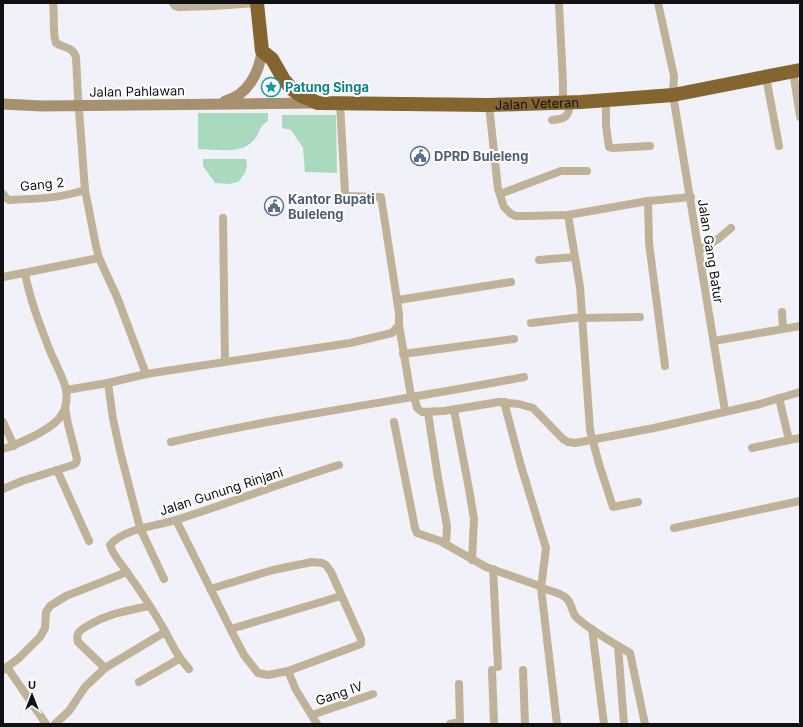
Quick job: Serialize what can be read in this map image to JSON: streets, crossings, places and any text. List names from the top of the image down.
{
  "streets": {
    "highway": ["Jalan Veteran"],
    "main road": ["Jalan Pahlawan"],
    "street": [
      "Gang 2",
      "Jalan Gang Batur",
      "Jalan Gunung Rinjani",
      "Gang IV"
    ]
  },
  "crossings": [
    ["Jalan Pahlawan", "Jalan Veteran"],
    ["Jalan Veteran", "Jalan Gang Batur"]
  ],
  "places": {
    "place": ["Patung Singa"],
    "public building": ["DPRD Buleleng", "Kantor Bupati Buleleng"]
  },
  "north": "top"
}
